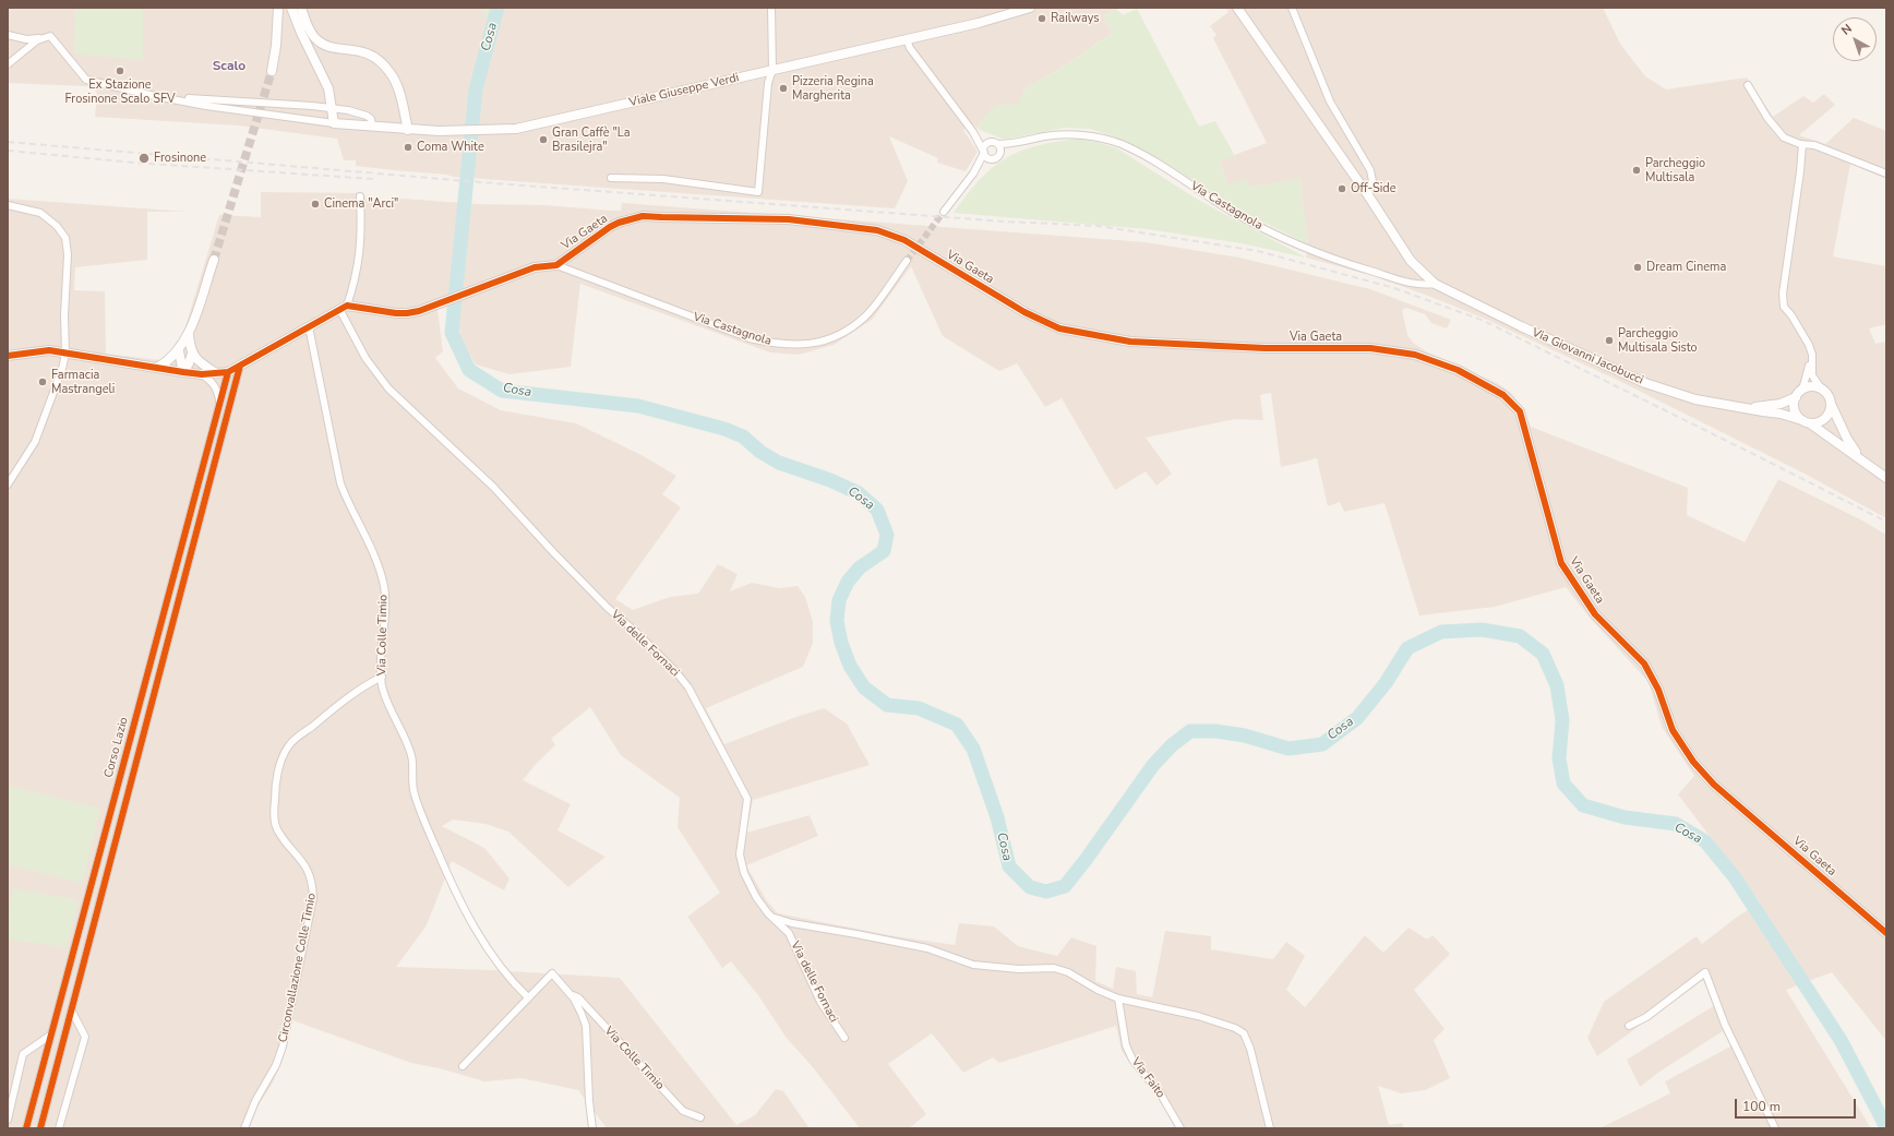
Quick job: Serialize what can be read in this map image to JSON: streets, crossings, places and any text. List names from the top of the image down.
{
  "streets": {
    "street": [
      "Viale Giuseppe Verdi",
      "Via Castagnola",
      "Via Gaeta",
      "Via Giovanni Jacobucci",
      "Via Colle Timio",
      "Via delle Fornaci",
      "Corso Lazio",
      "Circonvallazione Colle Timio",
      "Via Faito"
    ]
  },
  "crossings": [
    ["Via Castagnola", "Via Gaeta"],
    ["Via Castagnola", "Via Giovanni Jacobucci"],
    ["Via Gaeta", "Via delle Fornaci"],
    ["Via Colle Timio", "Circonvallazione Colle Timio"]
  ],
  "districts": ["Scalo"],
  "water": ["Cosa"],
  "places": [
    "Railways",
    "Ex Stazione Frosinone Scalo SFV",
    "Pizzeria Regina Margherita",
    "Gran Caffè \"La Brasilejra\"",
    "Coma White",
    "Frosinone",
    "Parcheggio Multisala",
    "Off-Side",
    "Cinema \"Arci\"",
    "Dream Cinema",
    "Parcheggio Multisala Sisto",
    "Farmacia Mastrangeli"
  ],
  "scale_bar": "100 m",
  "north": "top left"
}
